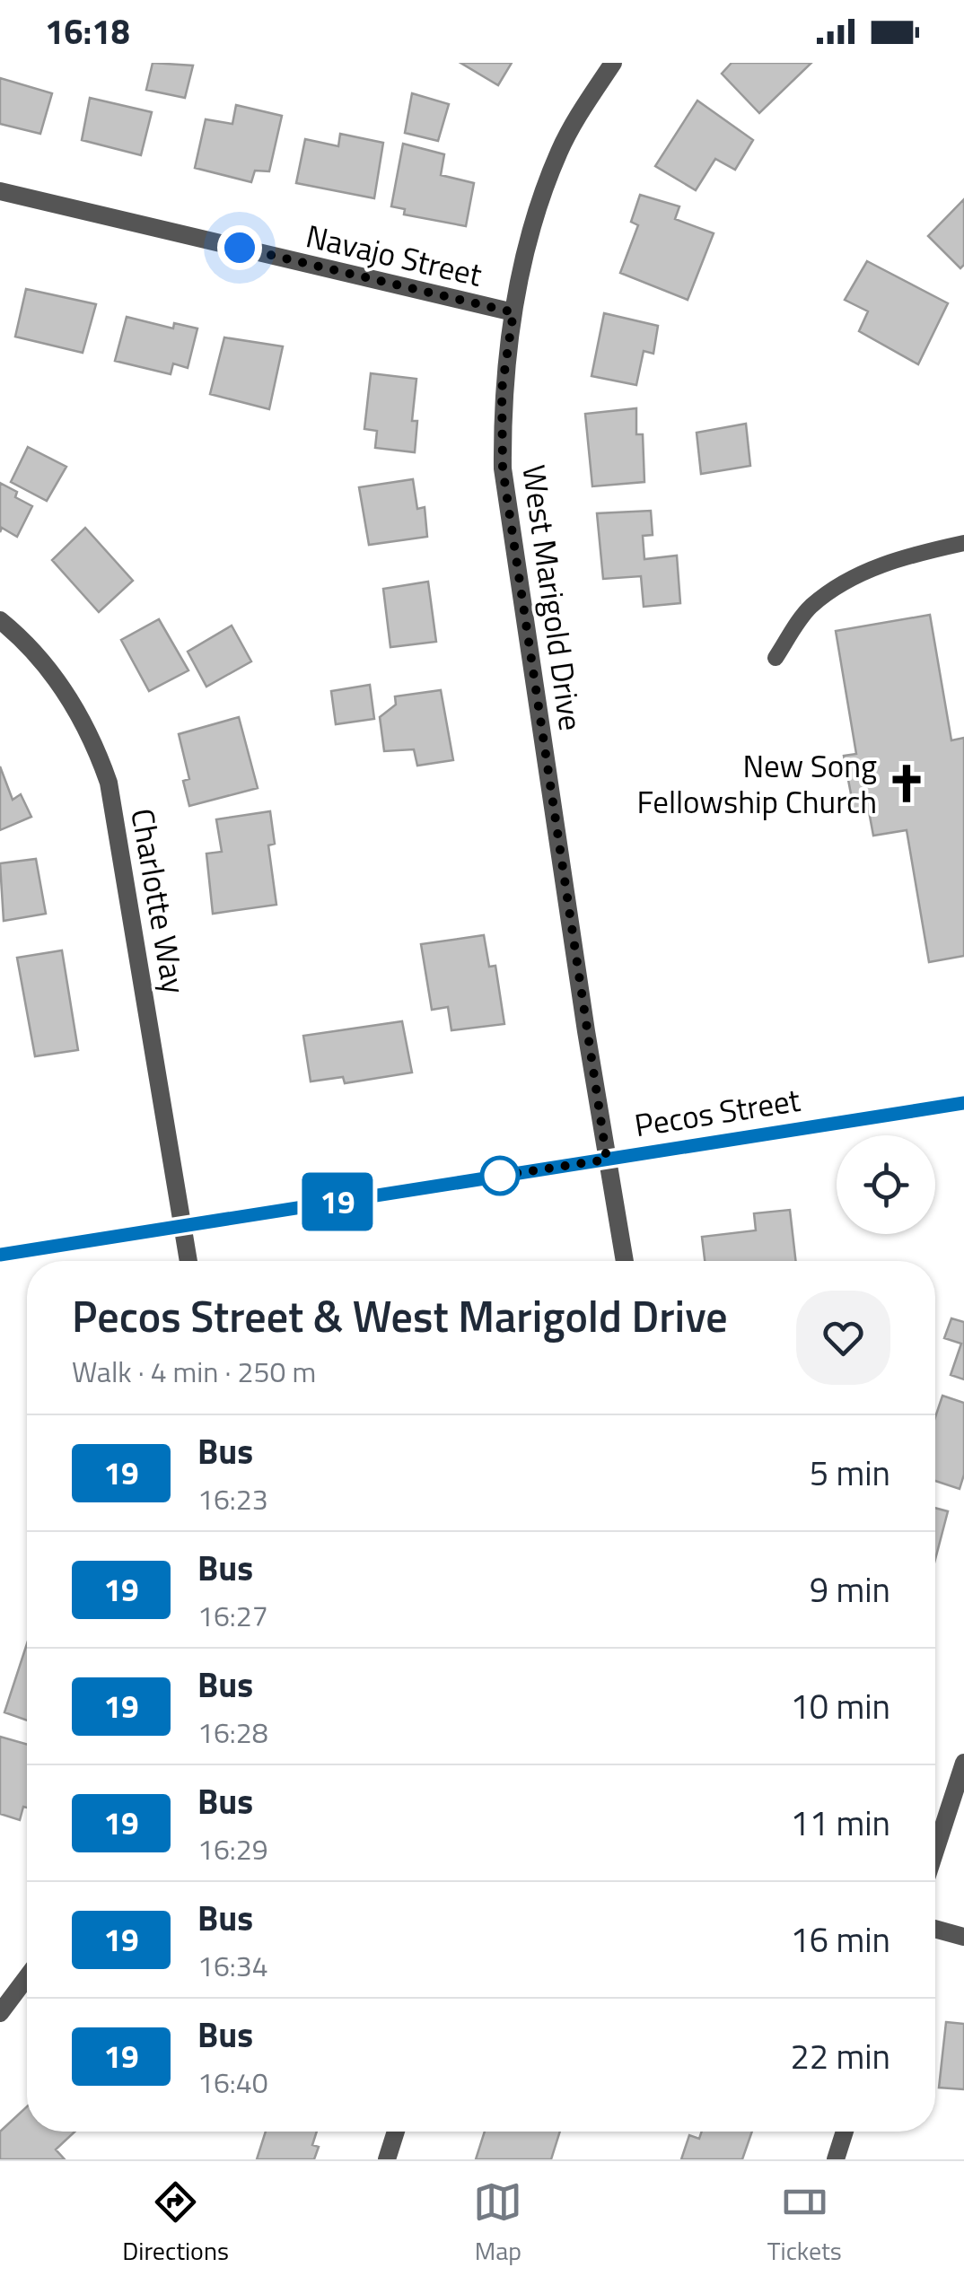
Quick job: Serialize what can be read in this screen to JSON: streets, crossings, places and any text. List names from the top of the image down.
{
  "streets": {
    "main road": ["Pecos Street"],
    "street": ["Navajo Street", "West Marigold Drive", "Charlotte Way"]
  },
  "crossings": [
    ["Navajo Street", "West Marigold Drive"],
    ["West Marigold Drive", "Pecos Street"],
    ["Charlotte Way", "Pecos Street"]
  ],
  "places": {
    "church": ["New Song Fellowship Church"]
  },
  "lines": ["bus line 19"],
  "page": {
    "status": "16:18",
    "on_map": "19",
    "heading": ["Pecos Street & West Marigold Drive", "Walk · 4 min · 250 m"],
    "list": [
      {
        "mark": "19",
        "name": "Bus",
        "note": "16:23",
        "value": "5 min"
      },
      {
        "mark": "19",
        "name": "Bus",
        "note": "16:27",
        "value": "9 min"
      },
      {
        "mark": "19",
        "name": "Bus",
        "note": "16:28",
        "value": "10 min"
      },
      {
        "mark": "19",
        "name": "Bus",
        "note": "16:29",
        "value": "11 min"
      },
      {
        "mark": "19",
        "name": "Bus",
        "note": "16:34",
        "value": "16 min"
      },
      {
        "mark": "19",
        "name": "Bus",
        "note": "16:40",
        "value": "22 min"
      }
    ],
    "tabs": ["Directions", "Map", "Tickets"]
  }
}
